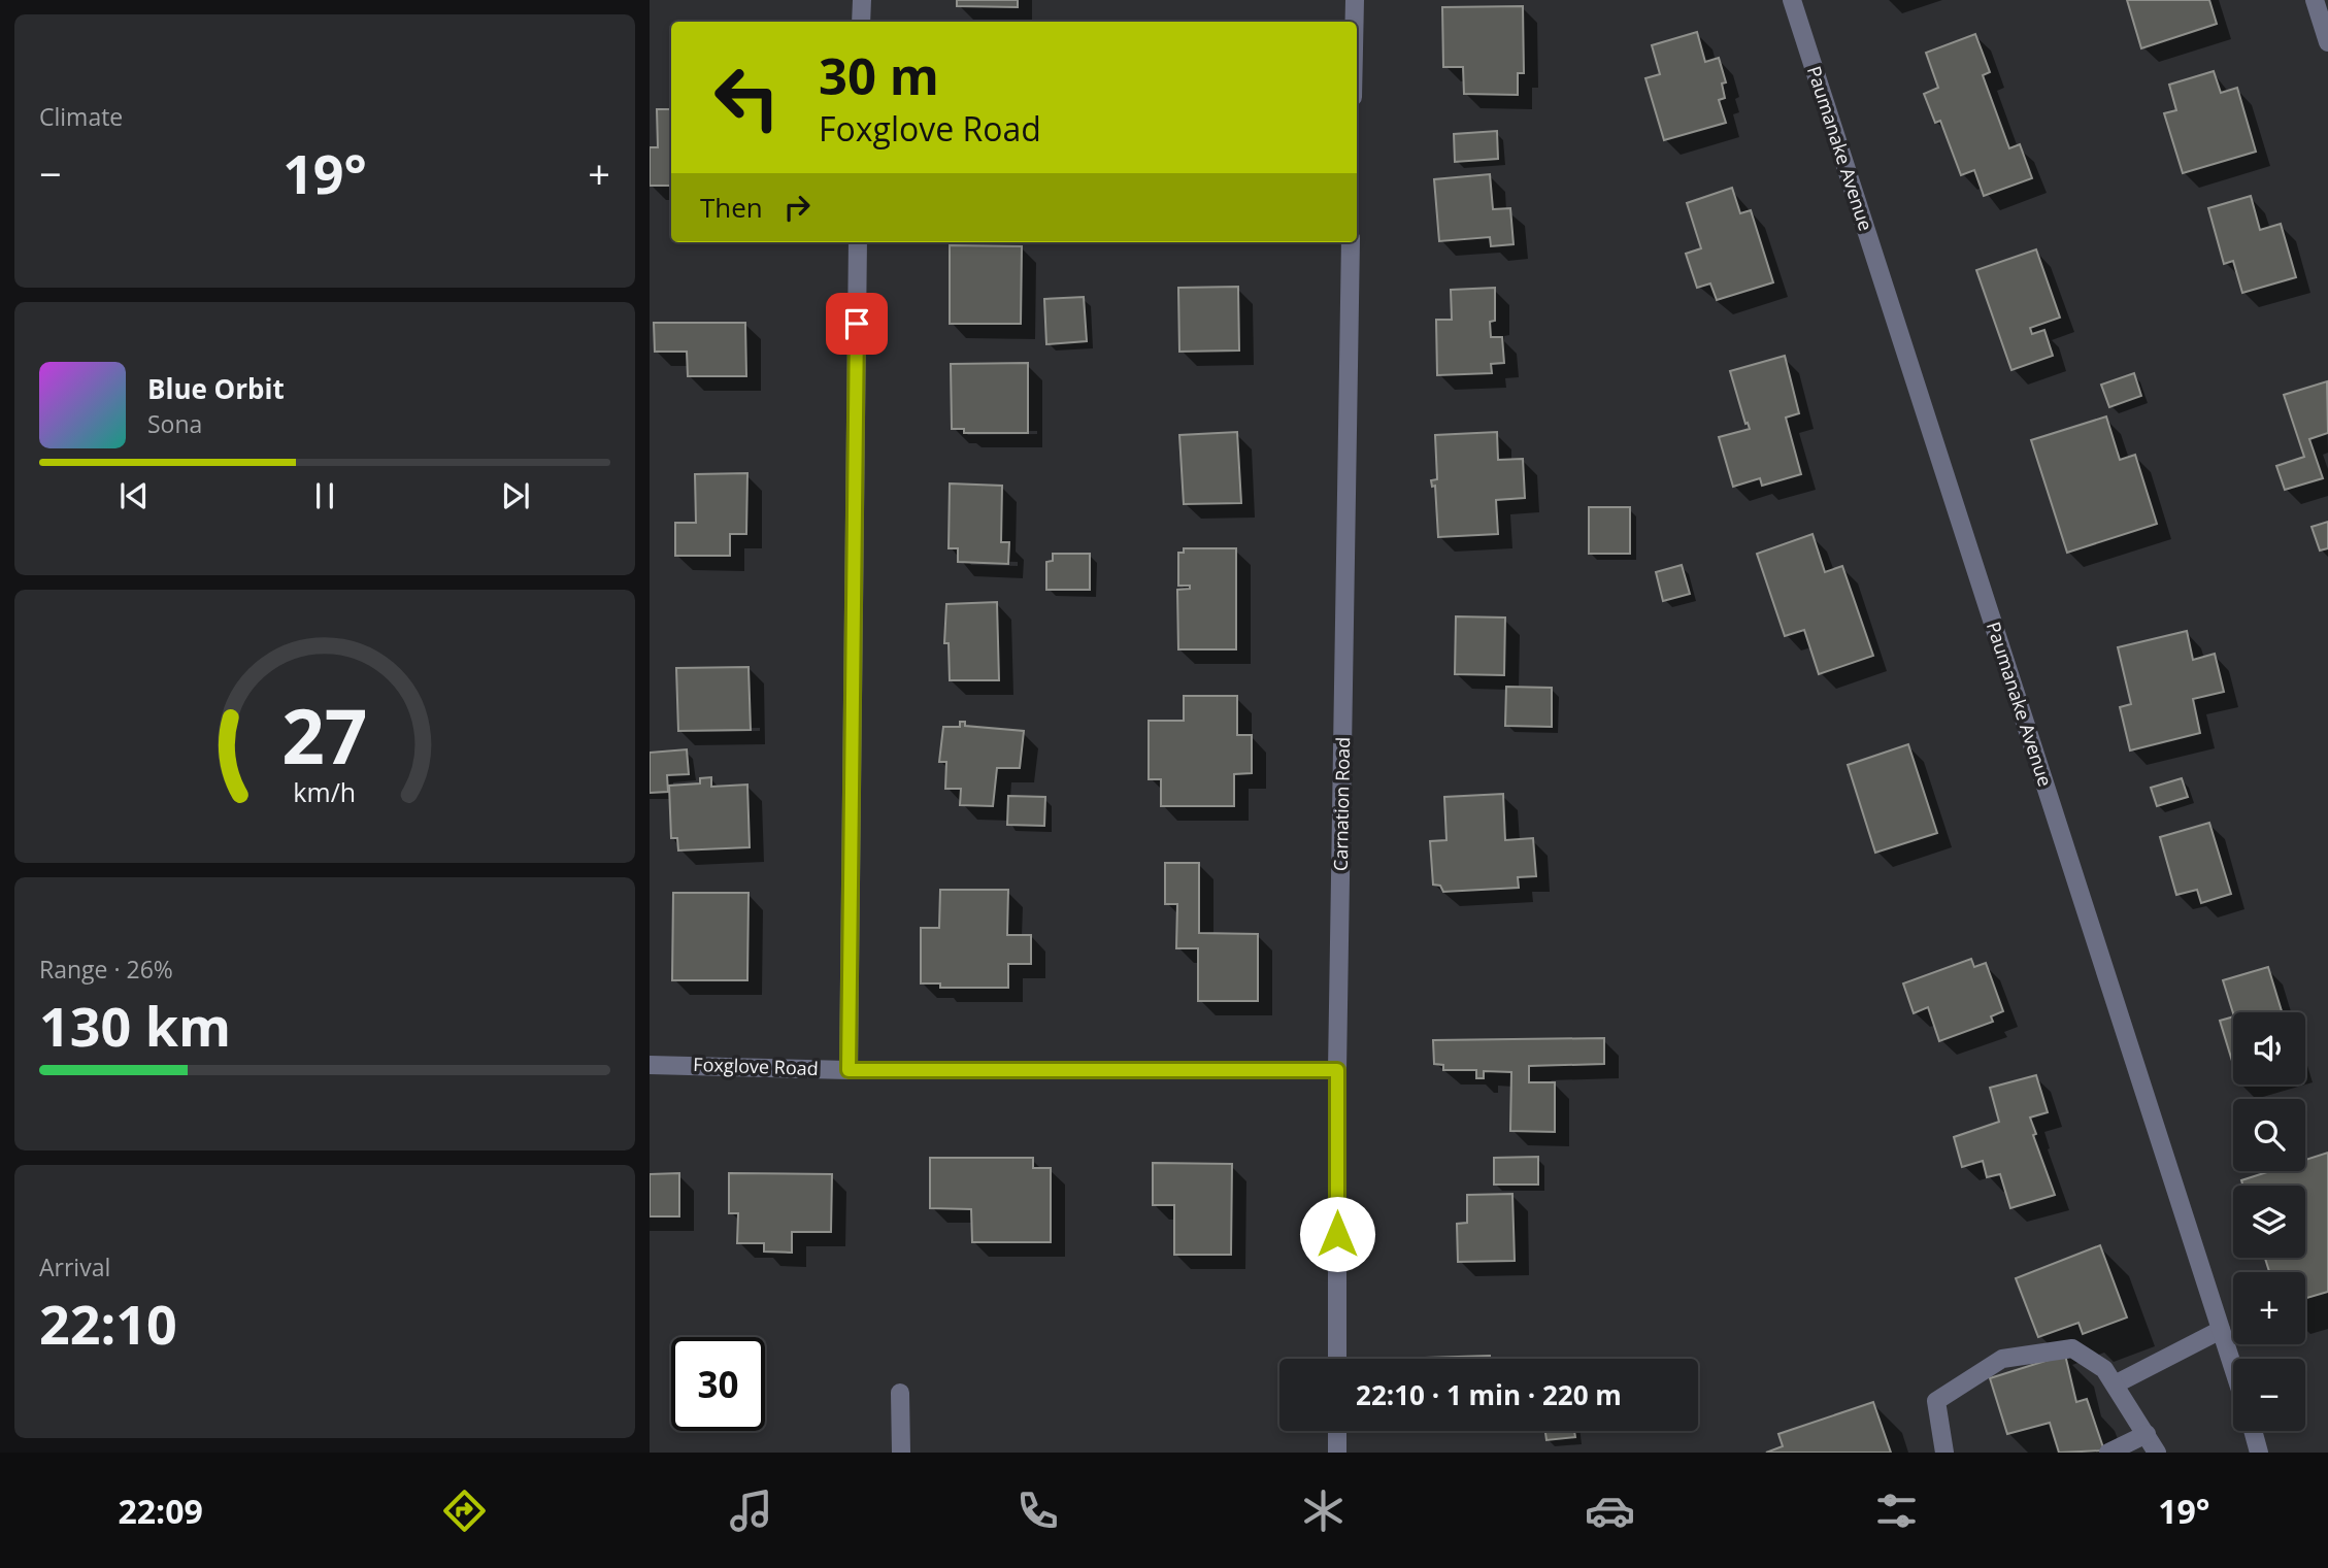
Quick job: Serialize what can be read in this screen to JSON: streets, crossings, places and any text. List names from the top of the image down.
{
  "streets": {
    "street": ["Paumanake Avenue", "Carnation Road", "Foxglove Road"]
  },
  "crossings": [
    ["Carnation Road", "Foxglove Road"]
  ],
  "page": {
    "tile": [
      "Climate",
      ["Range · 26%", "130 km"],
      ["Arrival", "22:10"]
    ],
    "turn": ["30 m", "Foxglove Road"],
    "heat": ["−", "19°", "+"],
    "then": "Then",
    "song": ["Blue Orbit", "Sona"],
    "map_buttons": ["+", "−"],
    "limit": "30",
    "trip": "22:10 · 1 min · 220 m",
    "tabs": ["22:09", "19°"],
    "gauge": ["27", "km/h"]
  }
}
